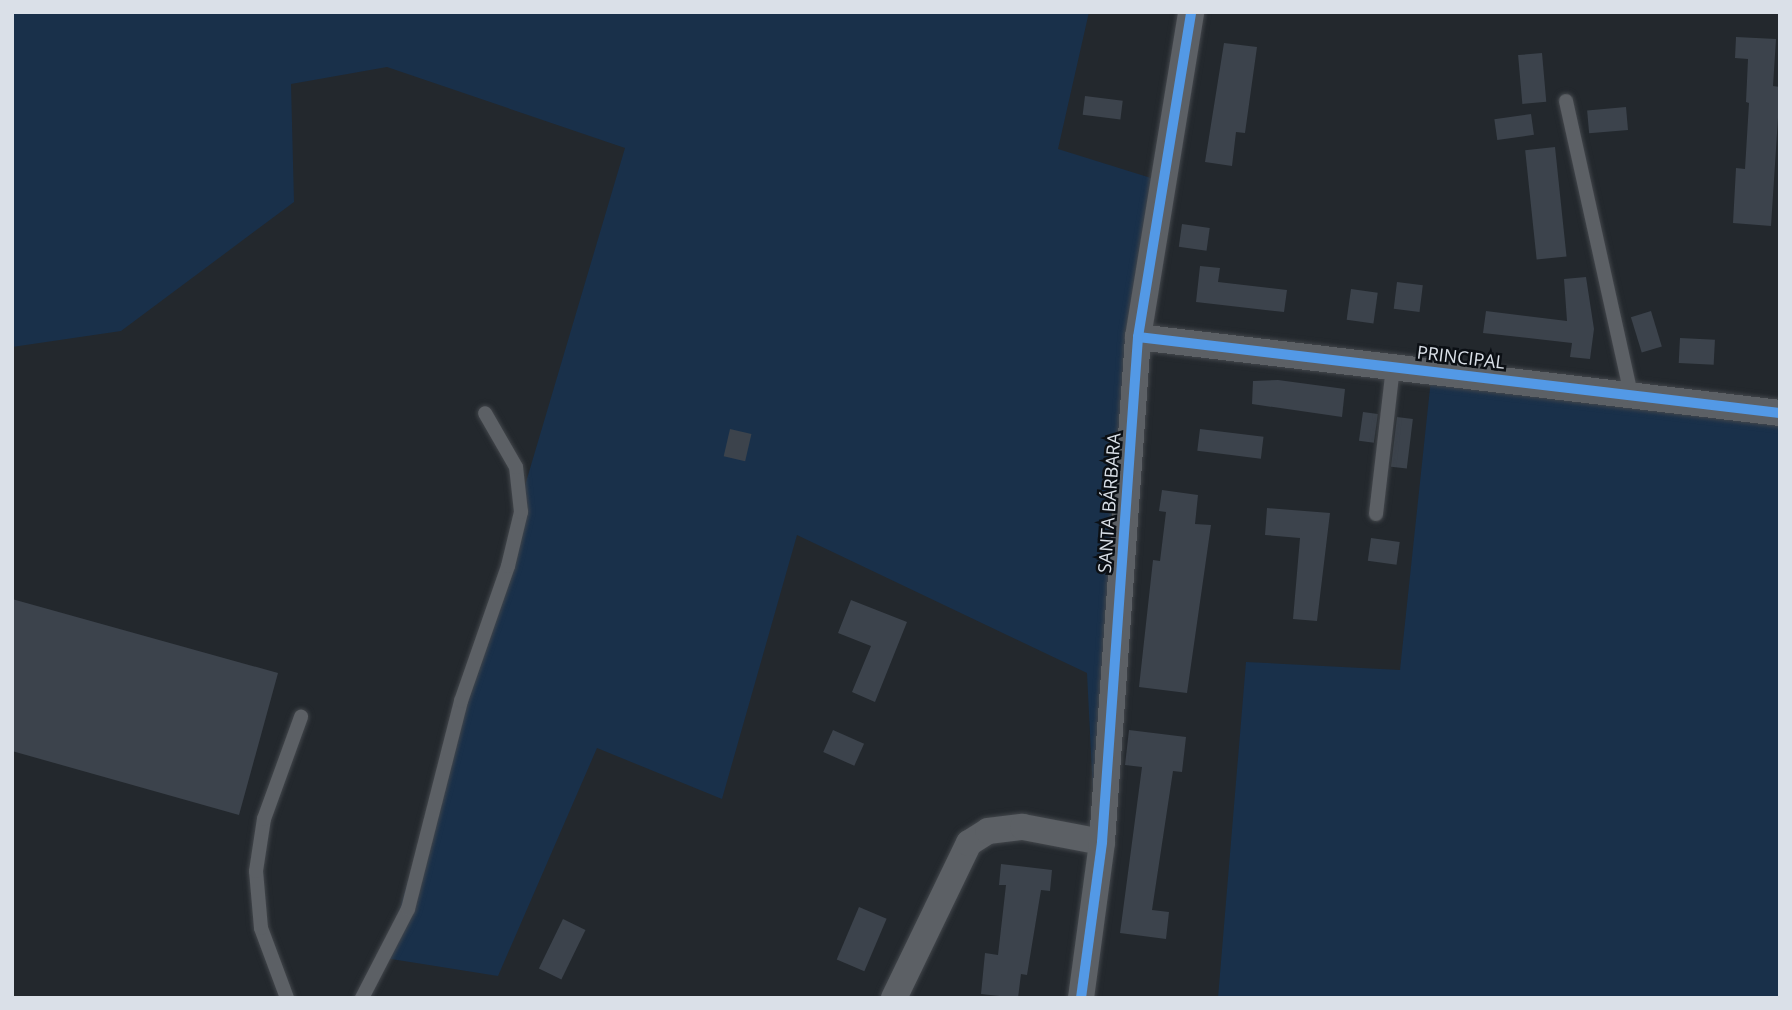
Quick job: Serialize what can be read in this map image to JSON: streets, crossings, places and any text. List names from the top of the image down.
{
  "streets": {
    "street": ["PRINCIPAL", "SANTA BÁRBARA"]
  },
  "crossings": [
    ["PRINCIPAL", "SANTA BÁRBARA"]
  ]
}
